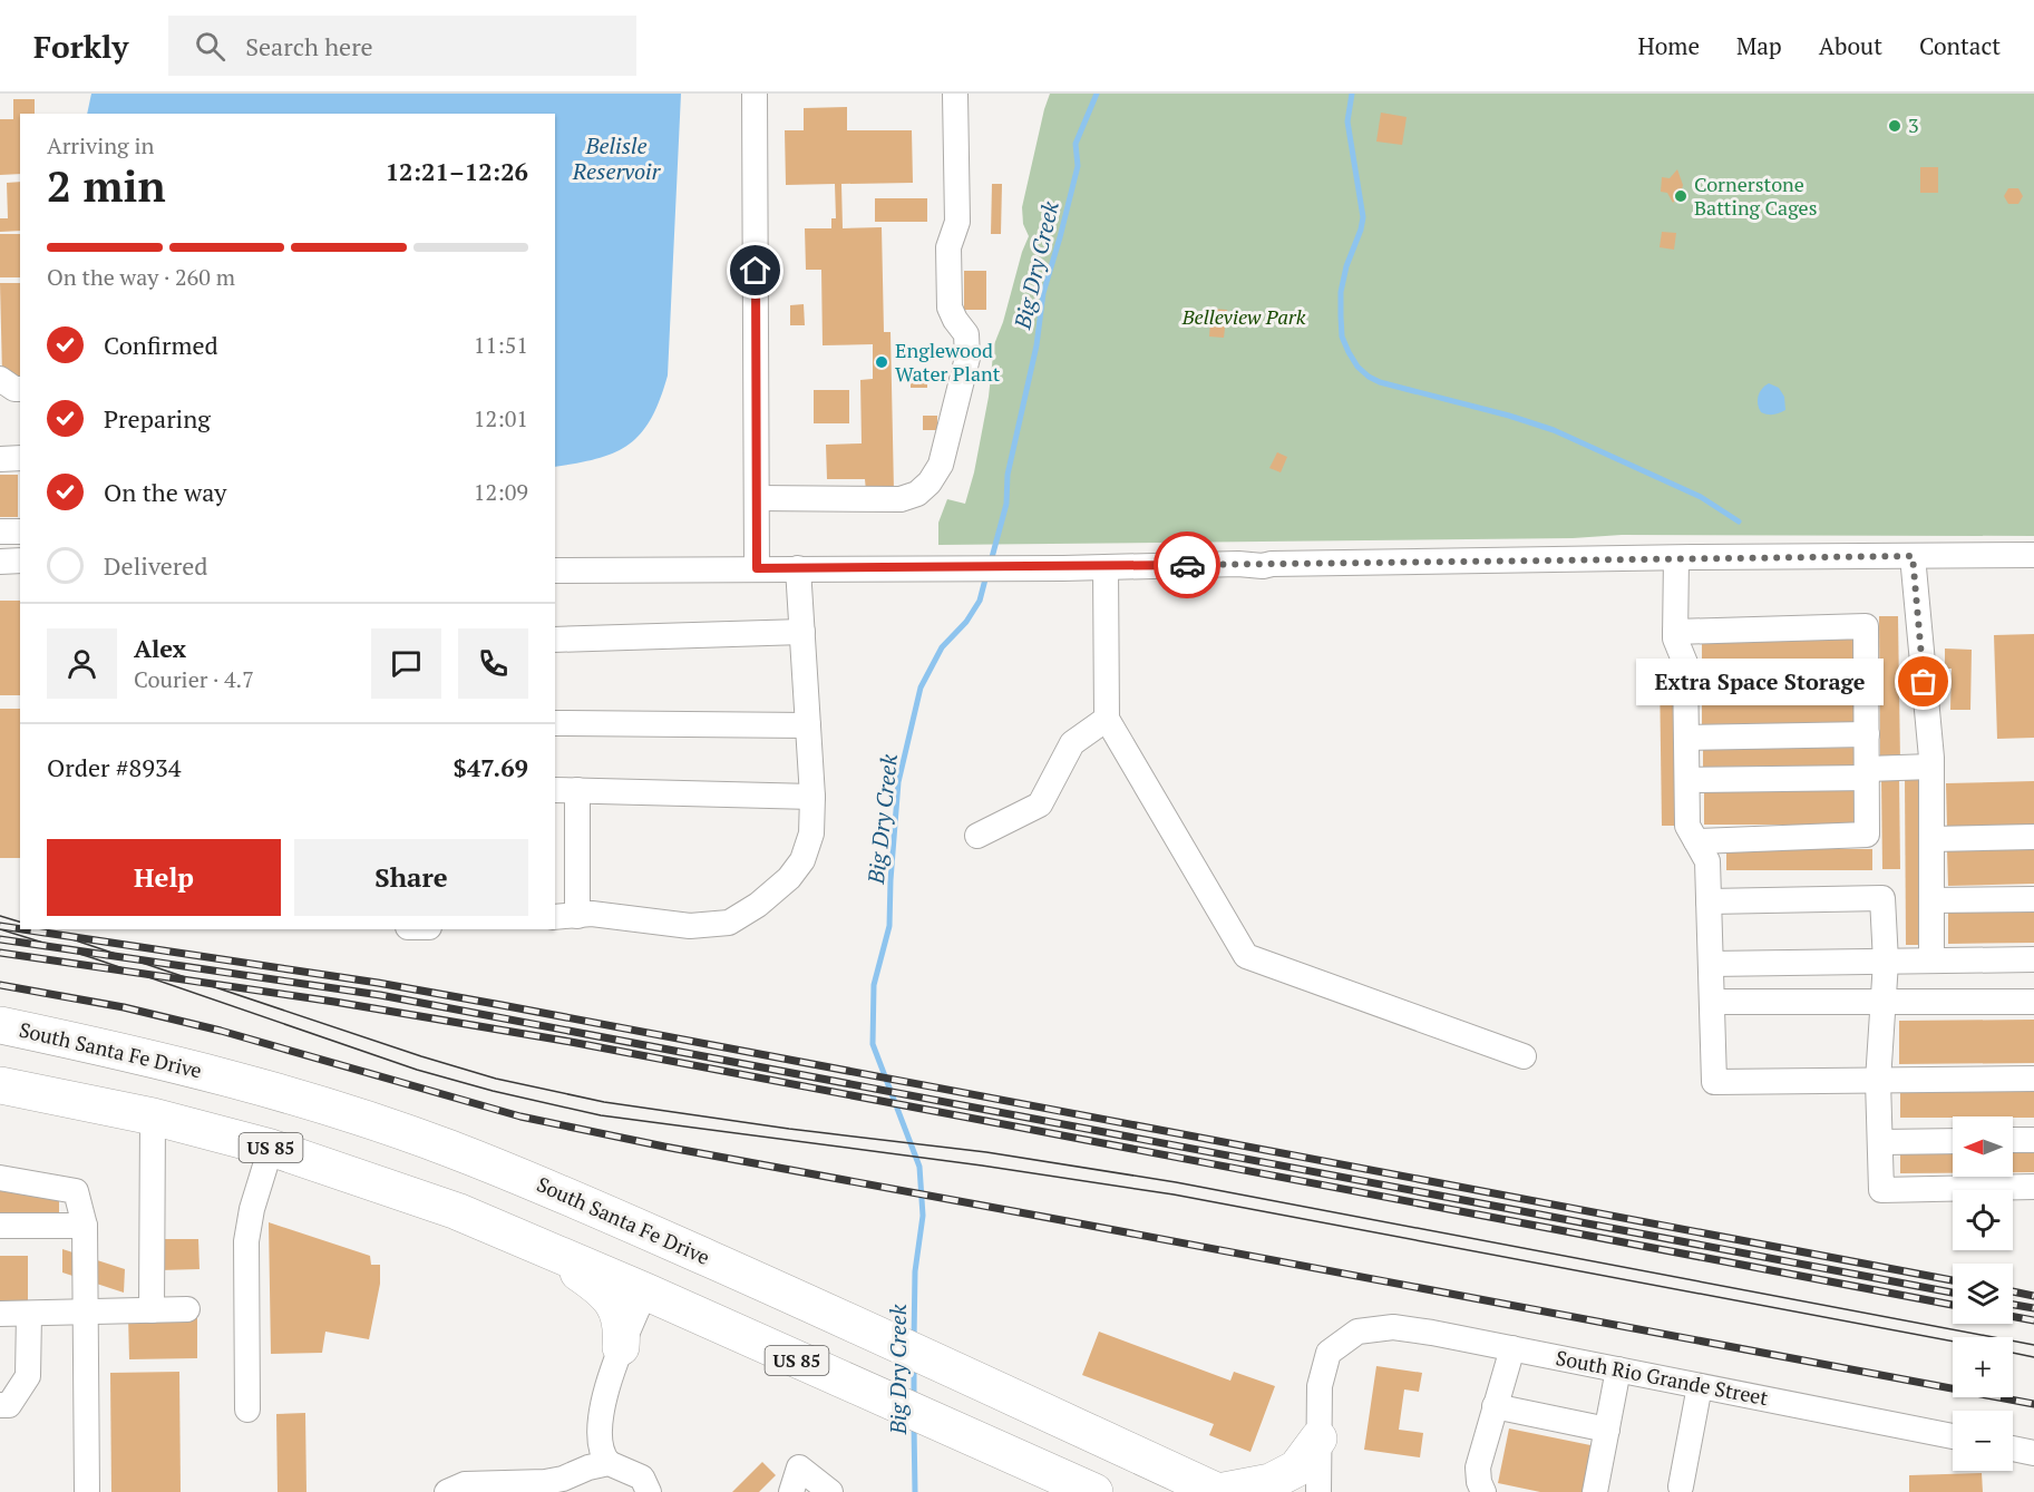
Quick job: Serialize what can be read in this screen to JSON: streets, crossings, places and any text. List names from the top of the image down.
{
  "streets": {
    "highway": ["South Santa Fe Drive", "US 85"],
    "street": ["South Rio Grande Street"]
  },
  "water": ["Belisle Reservoir", "Big Dry Creek"],
  "parks": ["Belleview Park"],
  "places": [
    "3",
    "Cornerstone Batting Cages",
    "Englewood Water Plant",
    "Extra Space Storage"
  ],
  "north": "left",
  "page": {
    "header": "Forkly",
    "search": "Search here",
    "nav": [
      "Home",
      "Map",
      "About",
      "Contact"
    ],
    "heading": ["2 min", "Arriving in", "12:21–12:26"],
    "panel": [
      "Alex",
      "Courier · 4.7",
      "Order #8934",
      "$47.69"
    ],
    "bar": "On the way · 260 m",
    "list": [
      ["Confirmed", "11:51"],
      ["Preparing", "12:01"],
      ["On the way", "12:09"],
      "Delivered"
    ],
    "bubble": "Extra Space Storage",
    "buttons": ["Help", "Share"],
    "map_buttons": ["+", "−"]
  }
}
